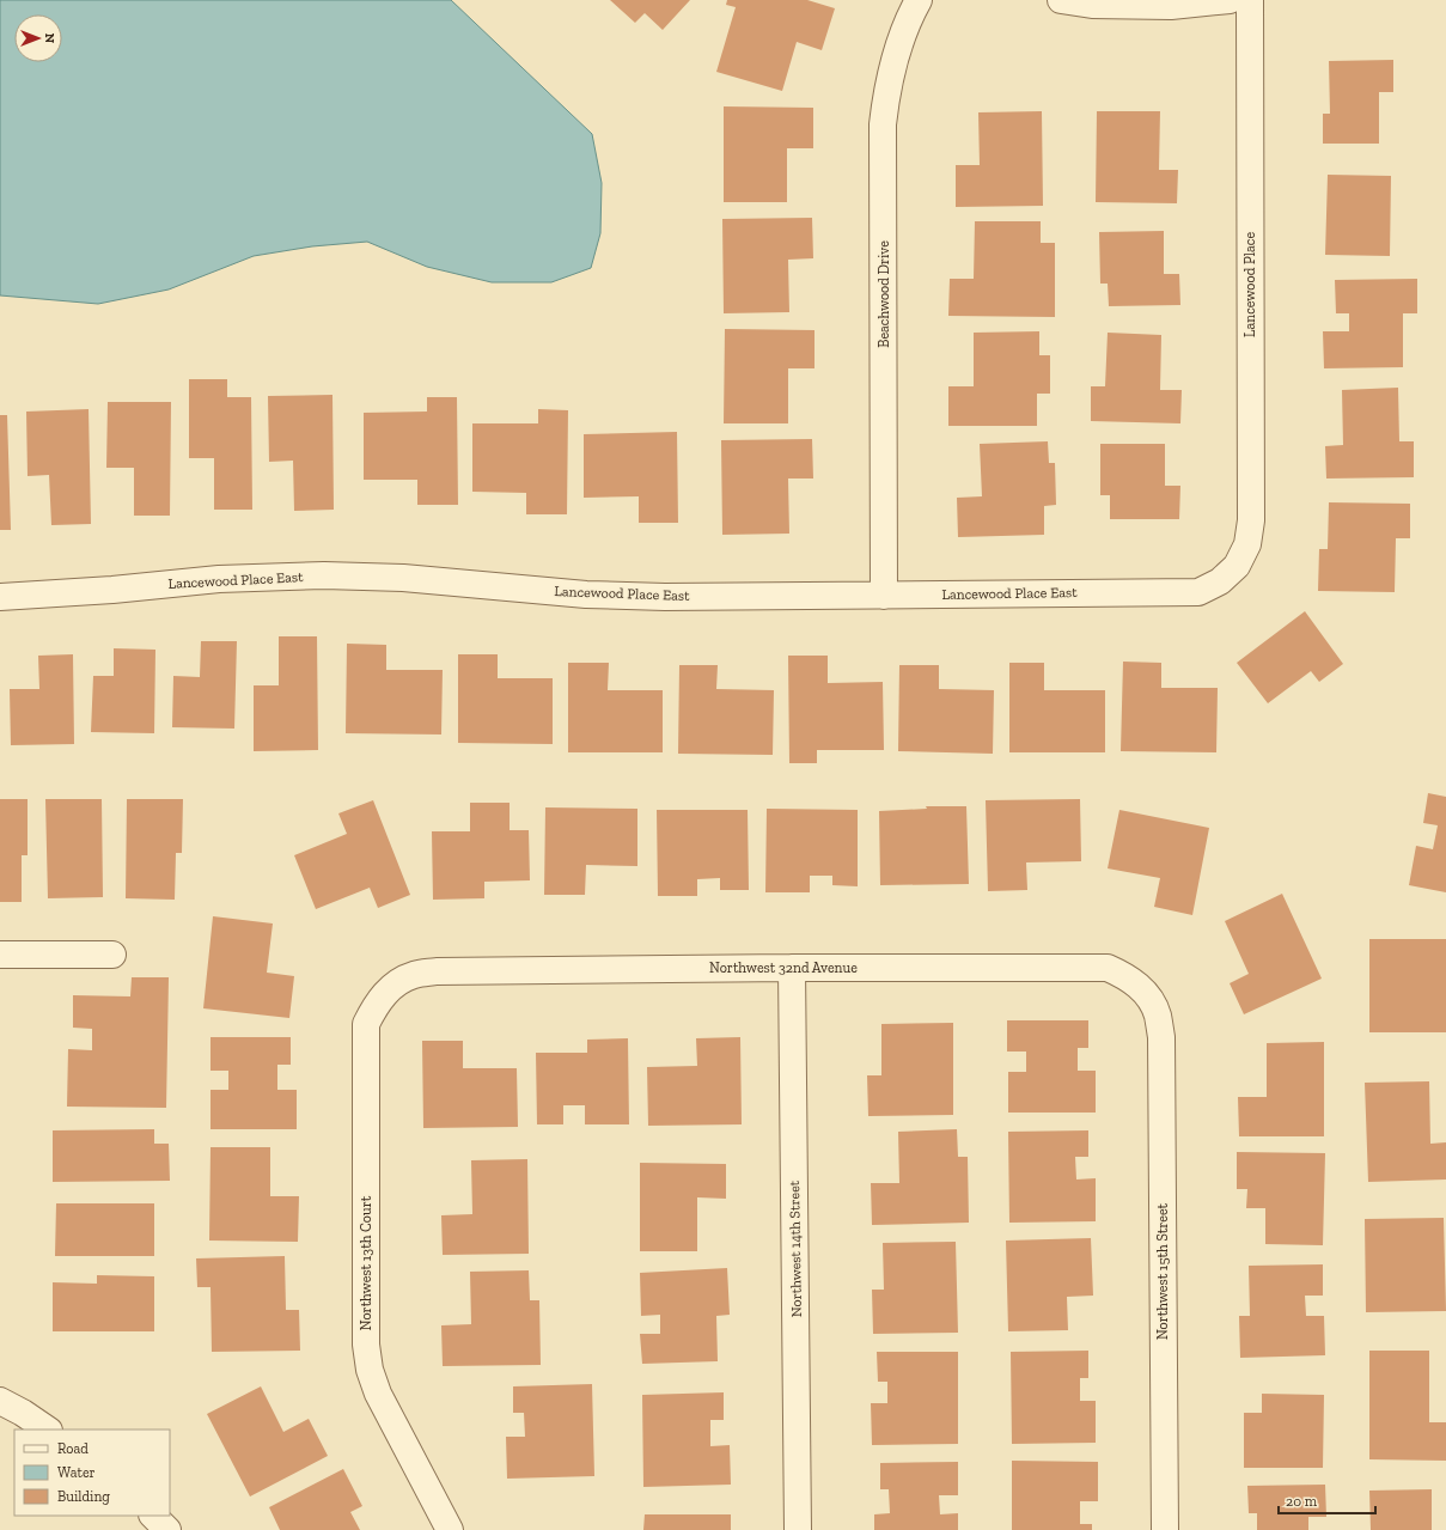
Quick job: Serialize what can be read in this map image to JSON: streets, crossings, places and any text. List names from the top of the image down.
{
  "streets": {
    "street": [
      "Lancewood Place",
      "Beachwood Drive",
      "Lancewood Place East",
      "Northwest 32nd Avenue",
      "Northwest 14th Street",
      "Northwest 13th Court",
      "Northwest 15th Street"
    ]
  },
  "crossings": [
    ["Lancewood Place", "Lancewood Place East"],
    ["Beachwood Drive", "Lancewood Place East"],
    ["Northwest 32nd Avenue", "Northwest 14th Street"],
    ["Northwest 32nd Avenue", "Northwest 13th Court"],
    ["Northwest 32nd Avenue", "Northwest 15th Street"]
  ],
  "legend": ["Road", "Water", "Building"],
  "scale_bar": "20 m",
  "north": "right"
}
